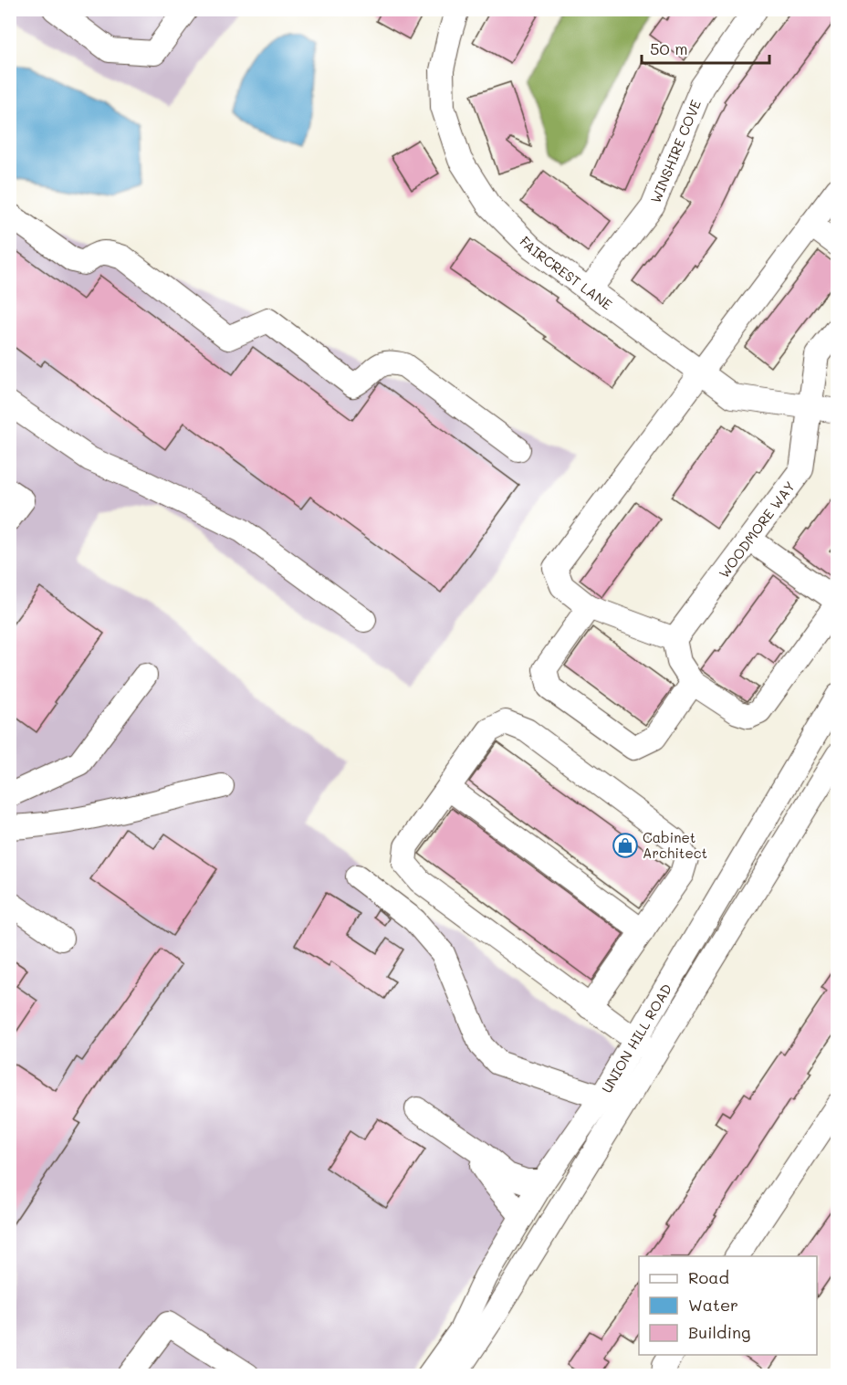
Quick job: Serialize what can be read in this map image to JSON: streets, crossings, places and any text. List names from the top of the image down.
{
  "streets": {
    "street": [
      "WINSHIRE COVE",
      "FAIRCREST LANE",
      "WOODMORE WAY",
      "UNION HILL ROAD"
    ]
  },
  "crossings": [
    ["WINSHIRE COVE", "FAIRCREST LANE"],
    ["FAIRCREST LANE", "WOODMORE WAY"]
  ],
  "places": {
    "shop": ["Cabinet Architect"]
  },
  "legend": ["Road", "Water", "Building"],
  "scale_bar": "50 m"
}
